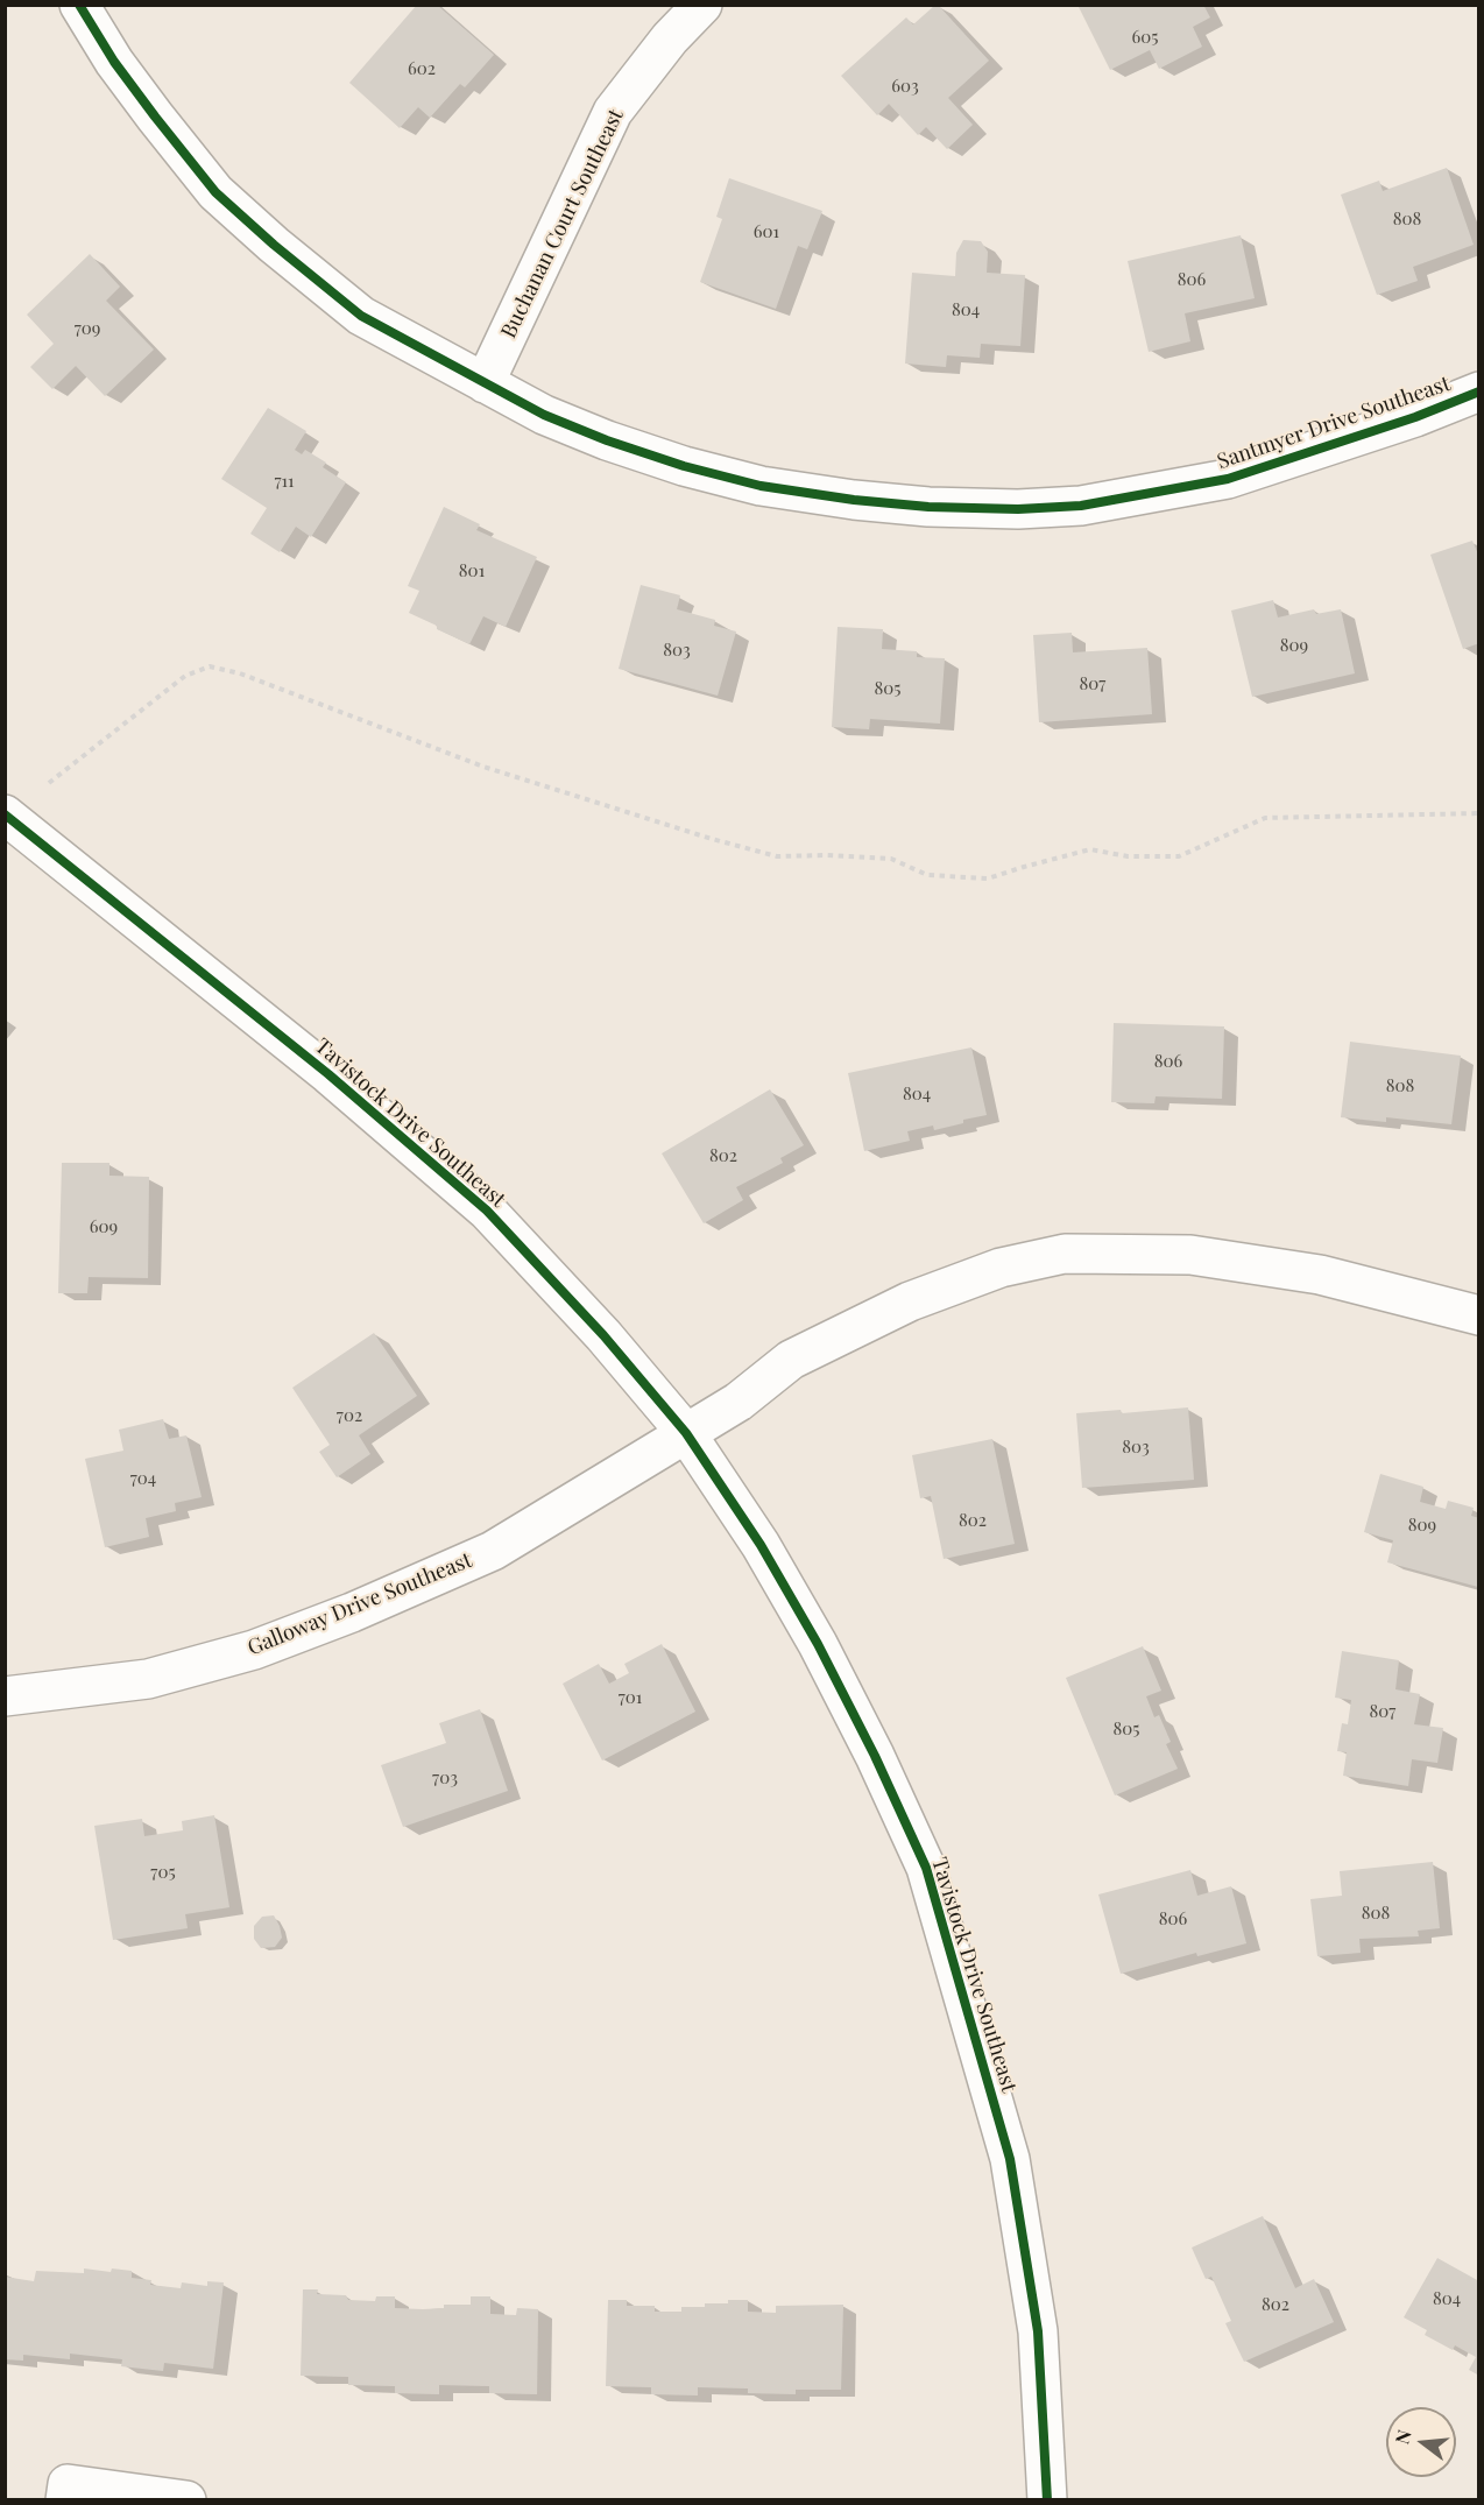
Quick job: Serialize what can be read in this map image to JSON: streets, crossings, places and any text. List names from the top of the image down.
{
  "streets": {
    "street": [
      "Buchanan Court Southeast",
      "Santmyer Drive Southeast",
      "Tavistock Drive Southeast",
      "Galloway Drive Southeast"
    ]
  },
  "crossings": [
    ["Buchanan Court Southeast", "Santmyer Drive Southeast"],
    ["Tavistock Drive Southeast", "Galloway Drive Southeast"]
  ],
  "house_numbers": [
    "605",
    "602",
    "603",
    "808",
    "601",
    "806",
    "804",
    "709",
    "711",
    "801",
    "809",
    "803",
    "807",
    "805",
    "806",
    "808",
    "804",
    "802",
    "609",
    "702",
    "803",
    "704",
    "802",
    "809",
    "701",
    "807",
    "805",
    "703",
    "705",
    "808",
    "806",
    "804",
    "802"
  ],
  "north": "left"
}
